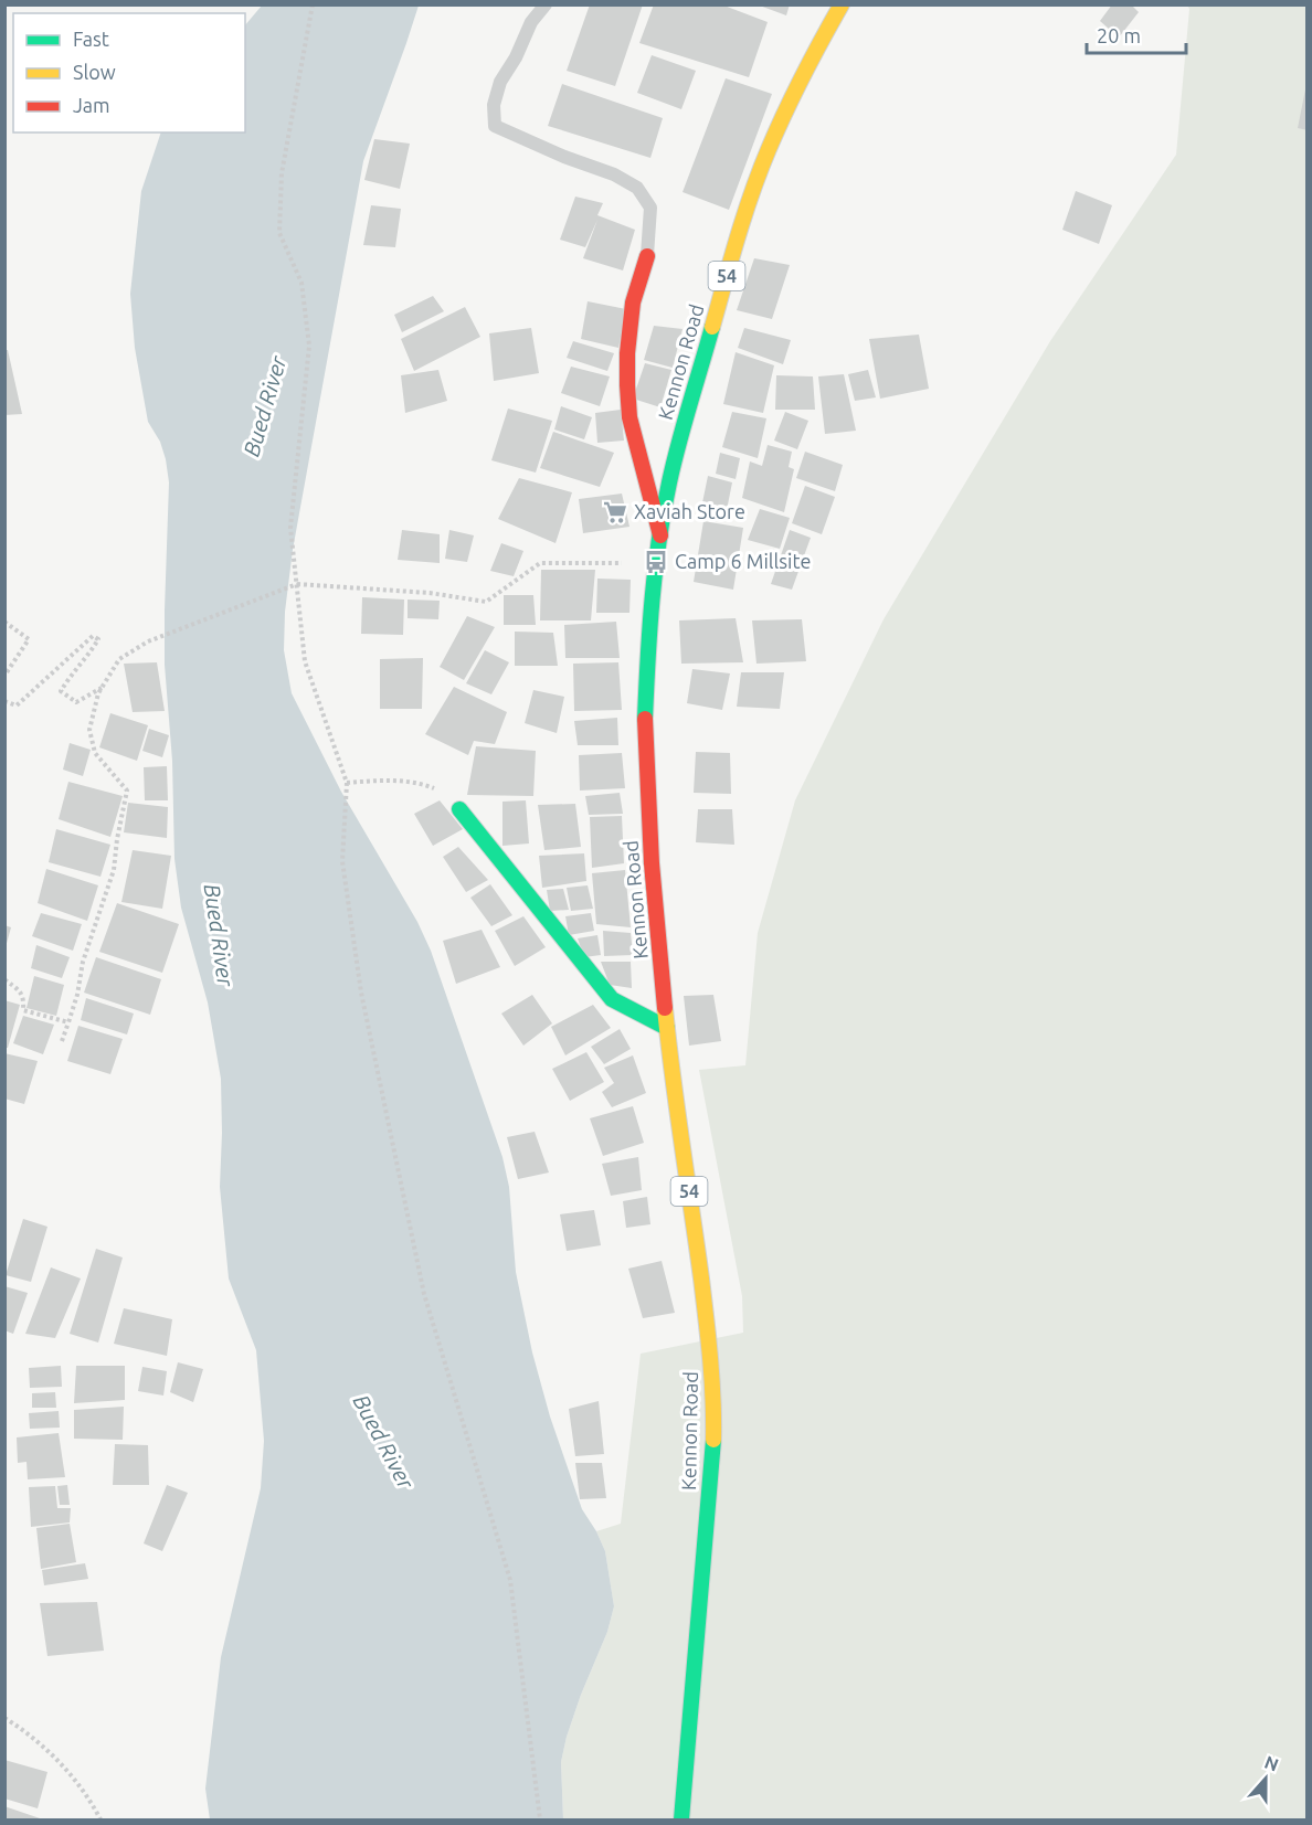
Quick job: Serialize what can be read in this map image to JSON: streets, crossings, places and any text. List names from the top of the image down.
{
  "streets": {
    "main road": ["54", "Kennon Road"]
  },
  "water": ["Bued River"],
  "places": {
    "supermarket": ["Xaviah Store"],
    "bus stop": ["Camp 6 Millsite"]
  },
  "legend": ["Fast", "Slow", "Jam"],
  "scale_bar": "20 m",
  "north": "top"
}
